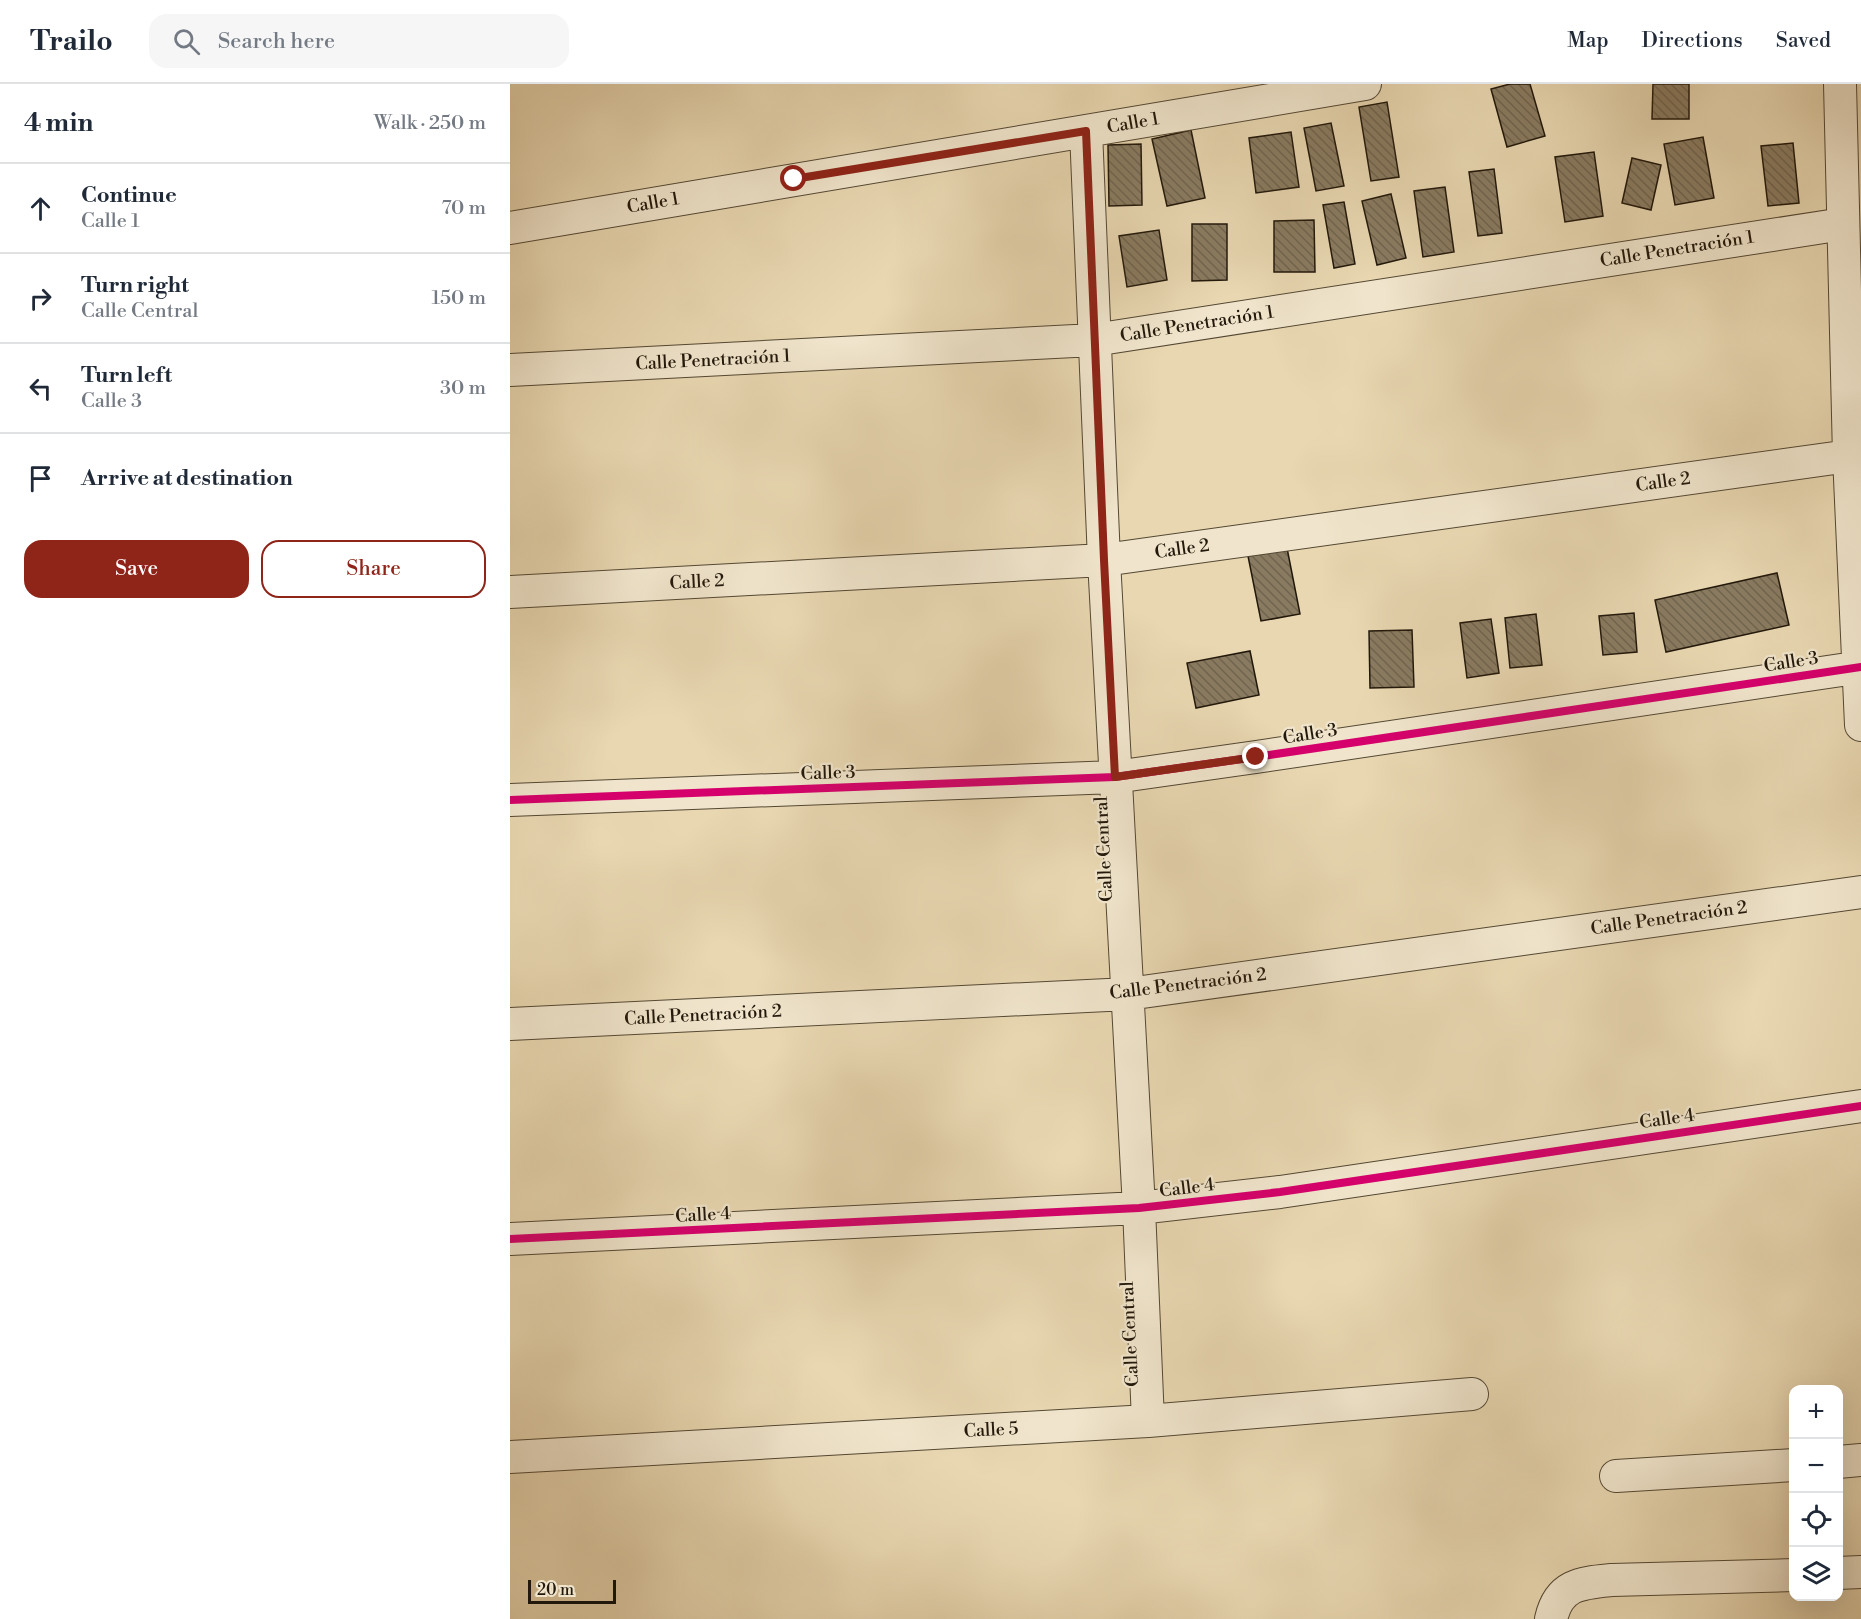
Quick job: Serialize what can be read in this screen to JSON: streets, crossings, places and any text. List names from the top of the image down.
{
  "streets": {
    "street": [
      "Calle 1",
      "Calle Penetración 1",
      "Calle 2",
      "Calle 3",
      "Calle Central",
      "Calle Penetración 2",
      "Calle 4",
      "Calle 5"
    ]
  },
  "crossings": [
    ["Calle 1", "Calle Central"],
    ["Calle Penetración 1", "Calle Central"],
    ["Calle 2", "Calle Central"],
    ["Calle 3", "Calle Central"],
    ["Calle Central", "Calle Penetración 2"],
    ["Calle Central", "Calle 4"],
    ["Calle Central", "Calle 5"]
  ],
  "scale_bar": "20 m",
  "page": {
    "header": "Trailo",
    "search": "Search here",
    "nav": ["Map", "Directions", "Saved"],
    "heading": ["4 min", "Walk · 250 m"],
    "list": [
      ["Continue", "Calle 1", "70 m"],
      ["Turn right", "Calle Central", "150 m"],
      ["Turn left", "Calle 3", "30 m"],
      "Arrive at destination"
    ],
    "buttons": ["Save", "Share"],
    "map_buttons": ["+", "−"],
    "scale": "20 m"
  }
}
